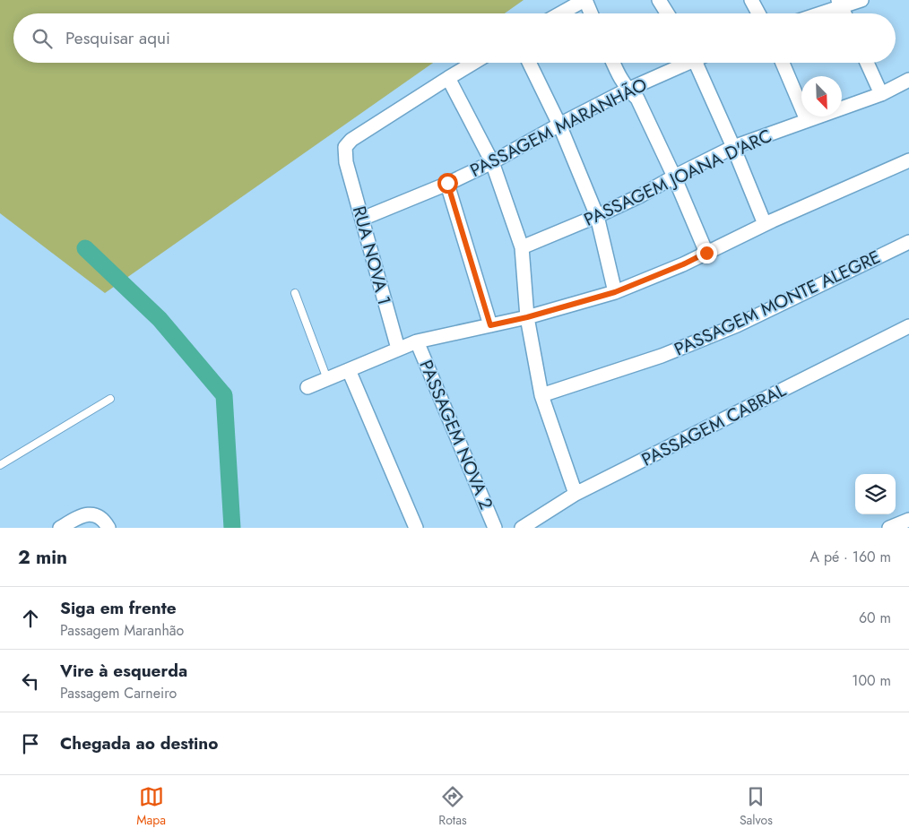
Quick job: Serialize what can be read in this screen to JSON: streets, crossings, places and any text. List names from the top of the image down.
{
  "streets": {
    "street": [
      "PASSAGEM MARANHÃO",
      "PASSAGEM JOANA D'ARC",
      "RUA NOVA 1",
      "PASSAGEM MONTE ALEGRE",
      "PASSAGEM CABRAL",
      "PASSAGEM NOVA 2"
    ]
  },
  "north": "bottom right",
  "page": {
    "search": "Pesquisar aqui",
    "heading": ["2 min", "A pé · 160 m"],
    "list": [
      ["Siga em frente", "Passagem Maranhão", "60 m"],
      ["Vire à esquerda", "Passagem Carneiro", "100 m"],
      "Chegada ao destino"
    ],
    "nav": ["Mapa", "Rotas", "Salvos"]
  }
}
